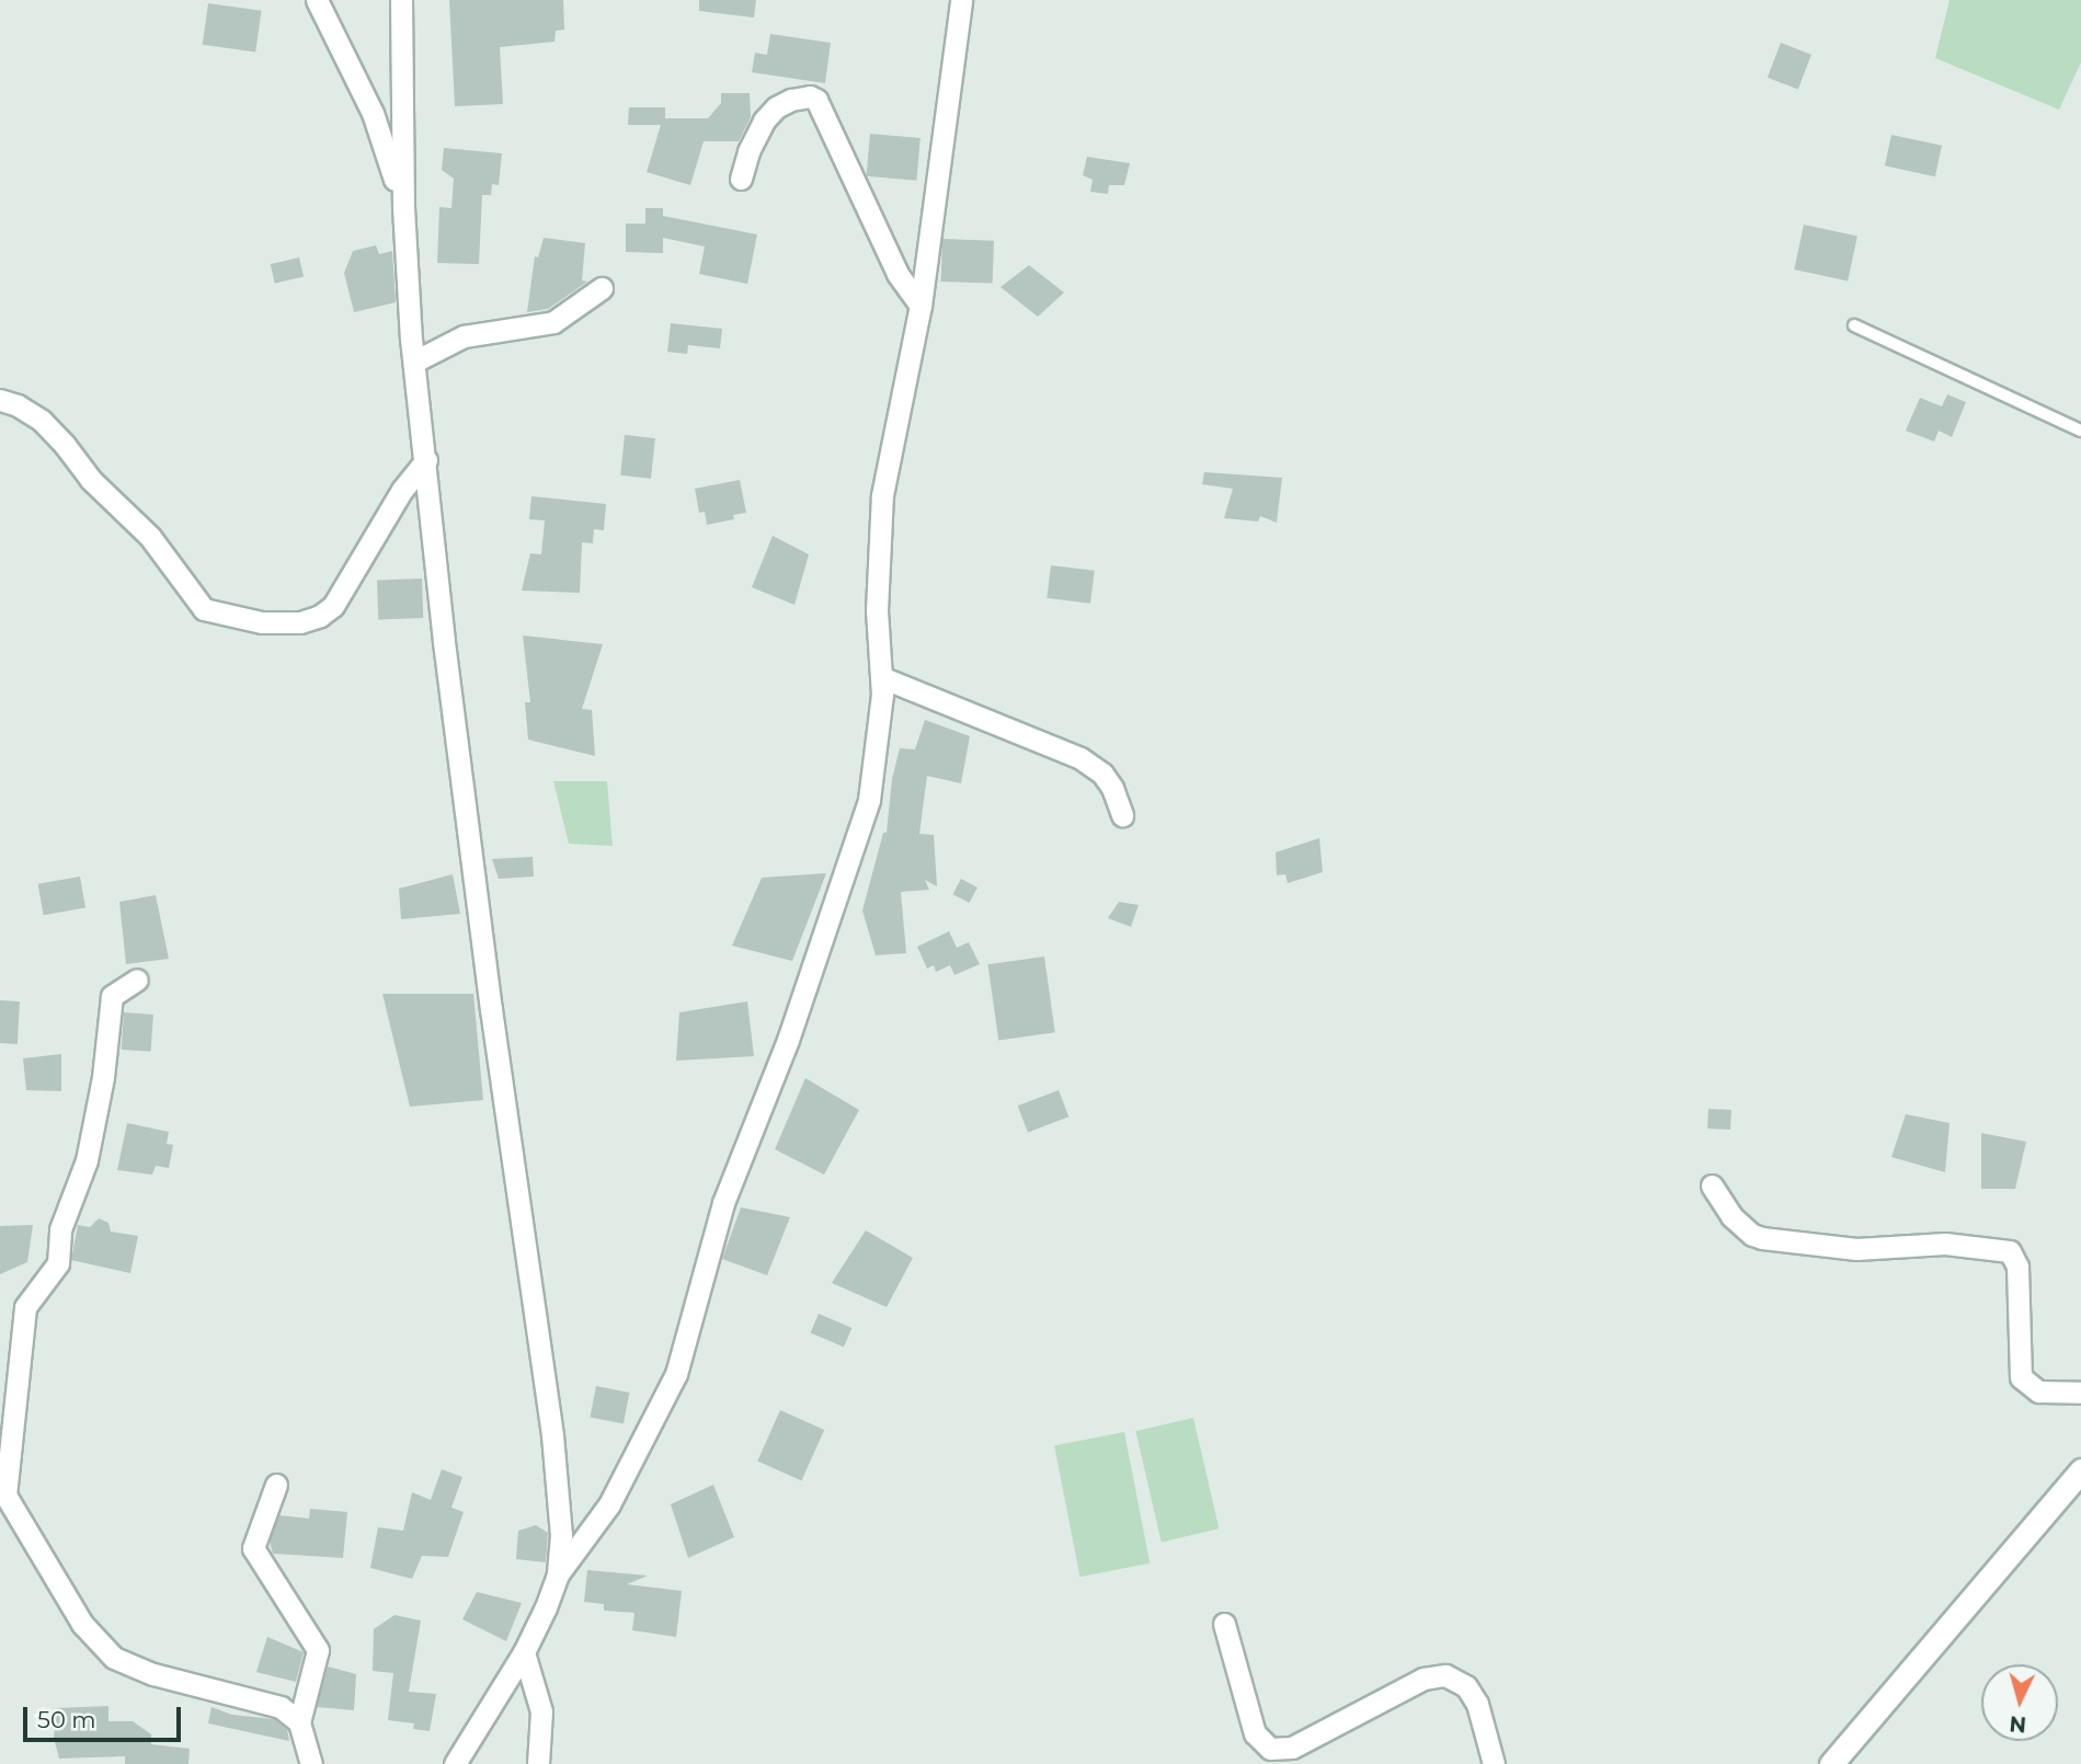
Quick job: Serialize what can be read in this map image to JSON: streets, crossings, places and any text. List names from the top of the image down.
{
  "scale_bar": "50 m",
  "north": "bottom"
}
